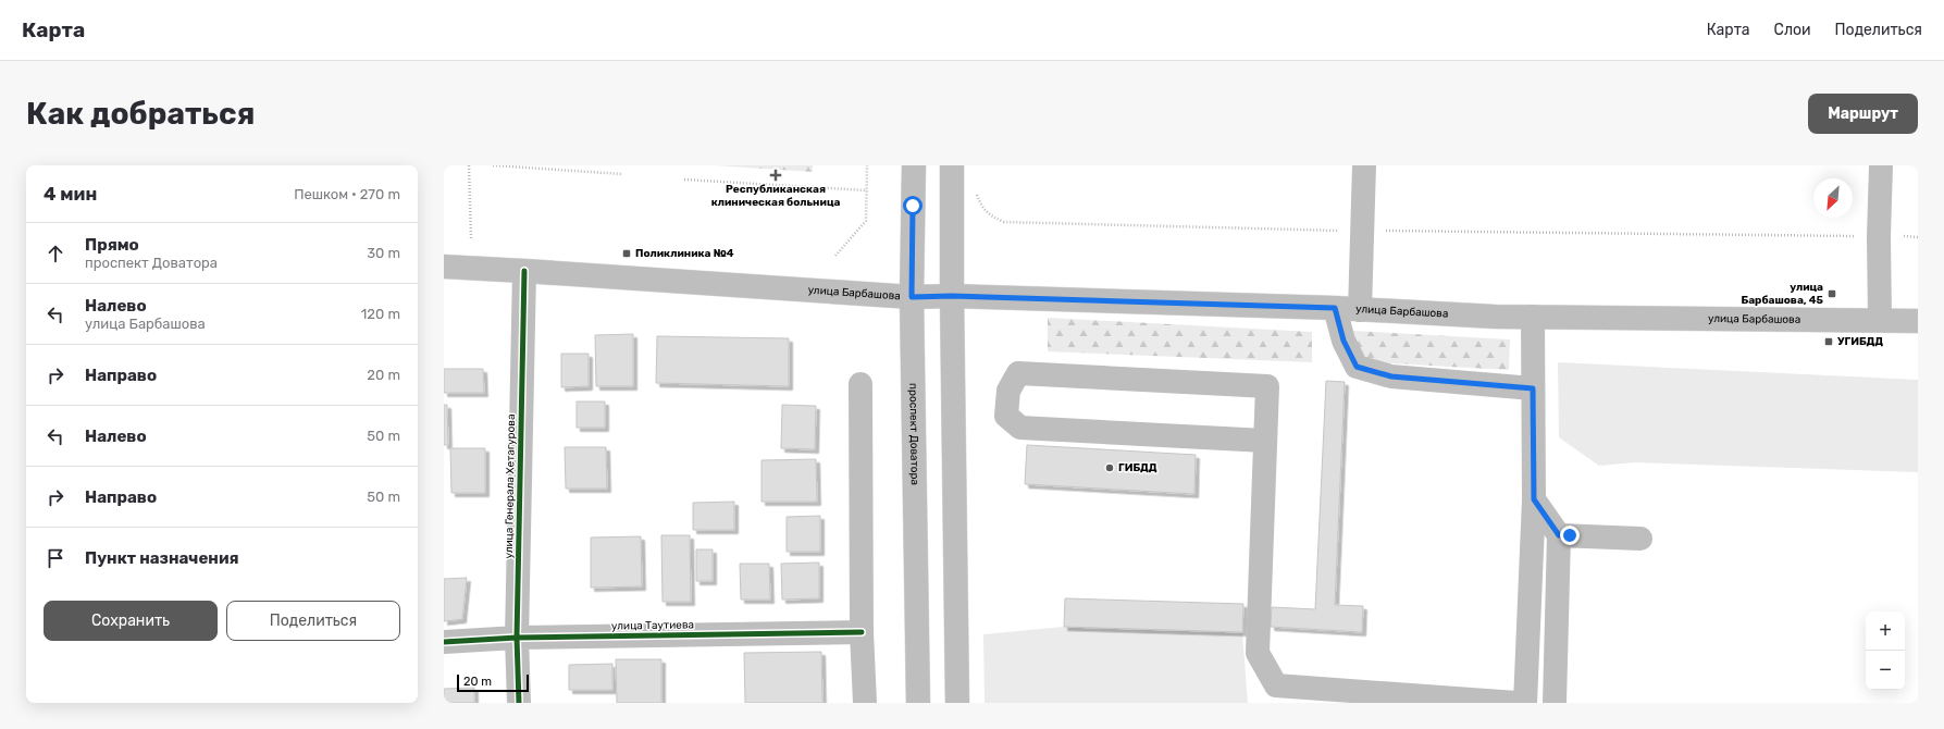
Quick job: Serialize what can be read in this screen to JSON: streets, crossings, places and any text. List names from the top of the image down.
{
  "streets": {
    "main road": [
      "улица Барбашова",
      "проспект Доватора",
      "улица Генерала Хетагурова",
      "улица Таутиева"
    ]
  },
  "crossings": [
    ["улица Барбашова", "проспект Доватора"],
    ["улица Барбашова", "улица Генерала Хетагурова"],
    ["улица Генерала Хетагурова", "улица Таутиева"]
  ],
  "places": {
    "health": ["Республиканская клиническая больница"],
    "transit": ["Поликлиника №4", "улица Барбашова, 45", "УГИБДД"],
    "other": ["ГИБДД"]
  },
  "scale_bar": "20 m",
  "north": "bottom left",
  "page": {
    "header": "Карта",
    "nav": ["Карта", "Слои", "Поделиться"],
    "buttons": [
      "Маршрут",
      ["Сохранить", "Поделиться"]
    ],
    "title": "Как добраться",
    "heading": ["4 мин", "Пешком · 270 m"],
    "list": [
      ["Прямо", "проспект Доватора", "30 m"],
      ["Налево", "улица Барбашова", "120 m"],
      ["Направо", "20 m"],
      ["Налево", "50 m"],
      ["Направо", "50 m"],
      "Пункт назначения"
    ],
    "map_buttons": ["+", "−"],
    "scale": "20 m"
  }
}
